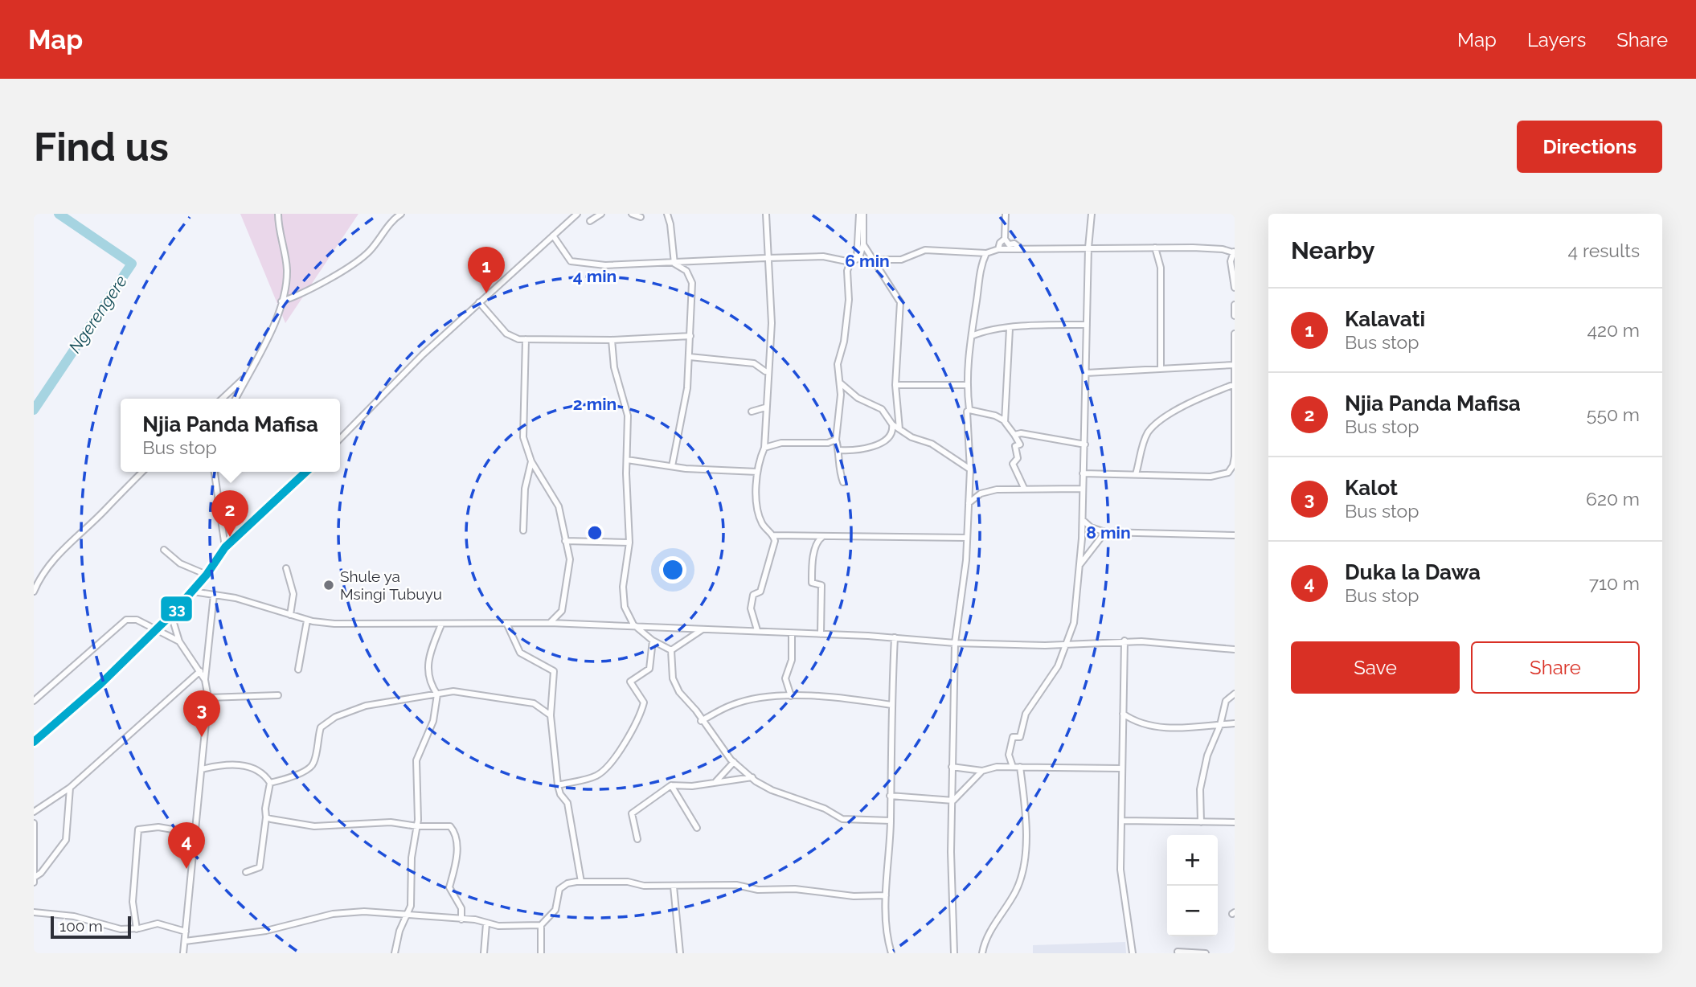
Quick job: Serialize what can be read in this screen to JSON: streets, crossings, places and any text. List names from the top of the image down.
{
  "water": ["Ngerengere"],
  "places": ["Shule ya Msingi Tubuyu"],
  "lines": ["transit line 33"],
  "scale_bar": "100 m",
  "page": {
    "header": "Map",
    "nav": ["Map", "Layers", "Share"],
    "buttons": [
      "Directions",
      ["Save", "Share"]
    ],
    "title": "Find us",
    "heading": ["Nearby", "4 results"],
    "pins": [
      "1",
      "2",
      "3",
      "4"
    ],
    "list": [
      {
        "mark": "1",
        "name": "Kalavati",
        "note": "Bus stop",
        "value": "420 m"
      },
      {
        "mark": "2",
        "name": "Njia Panda Mafisa",
        "note": "Bus stop",
        "value": "550 m"
      },
      {
        "mark": "3",
        "name": "Kalot",
        "note": "Bus stop",
        "value": "620 m"
      },
      {
        "mark": "4",
        "name": "Duka la Dawa",
        "note": "Bus stop",
        "value": "710 m"
      }
    ],
    "popup": ["Njia Panda Mafisa", "Bus stop"],
    "map_buttons": ["+", "−"],
    "scale": "100 m"
  },
  "rings": [
    "6 min",
    "4 min",
    "2 min",
    "8 min"
  ]
}
